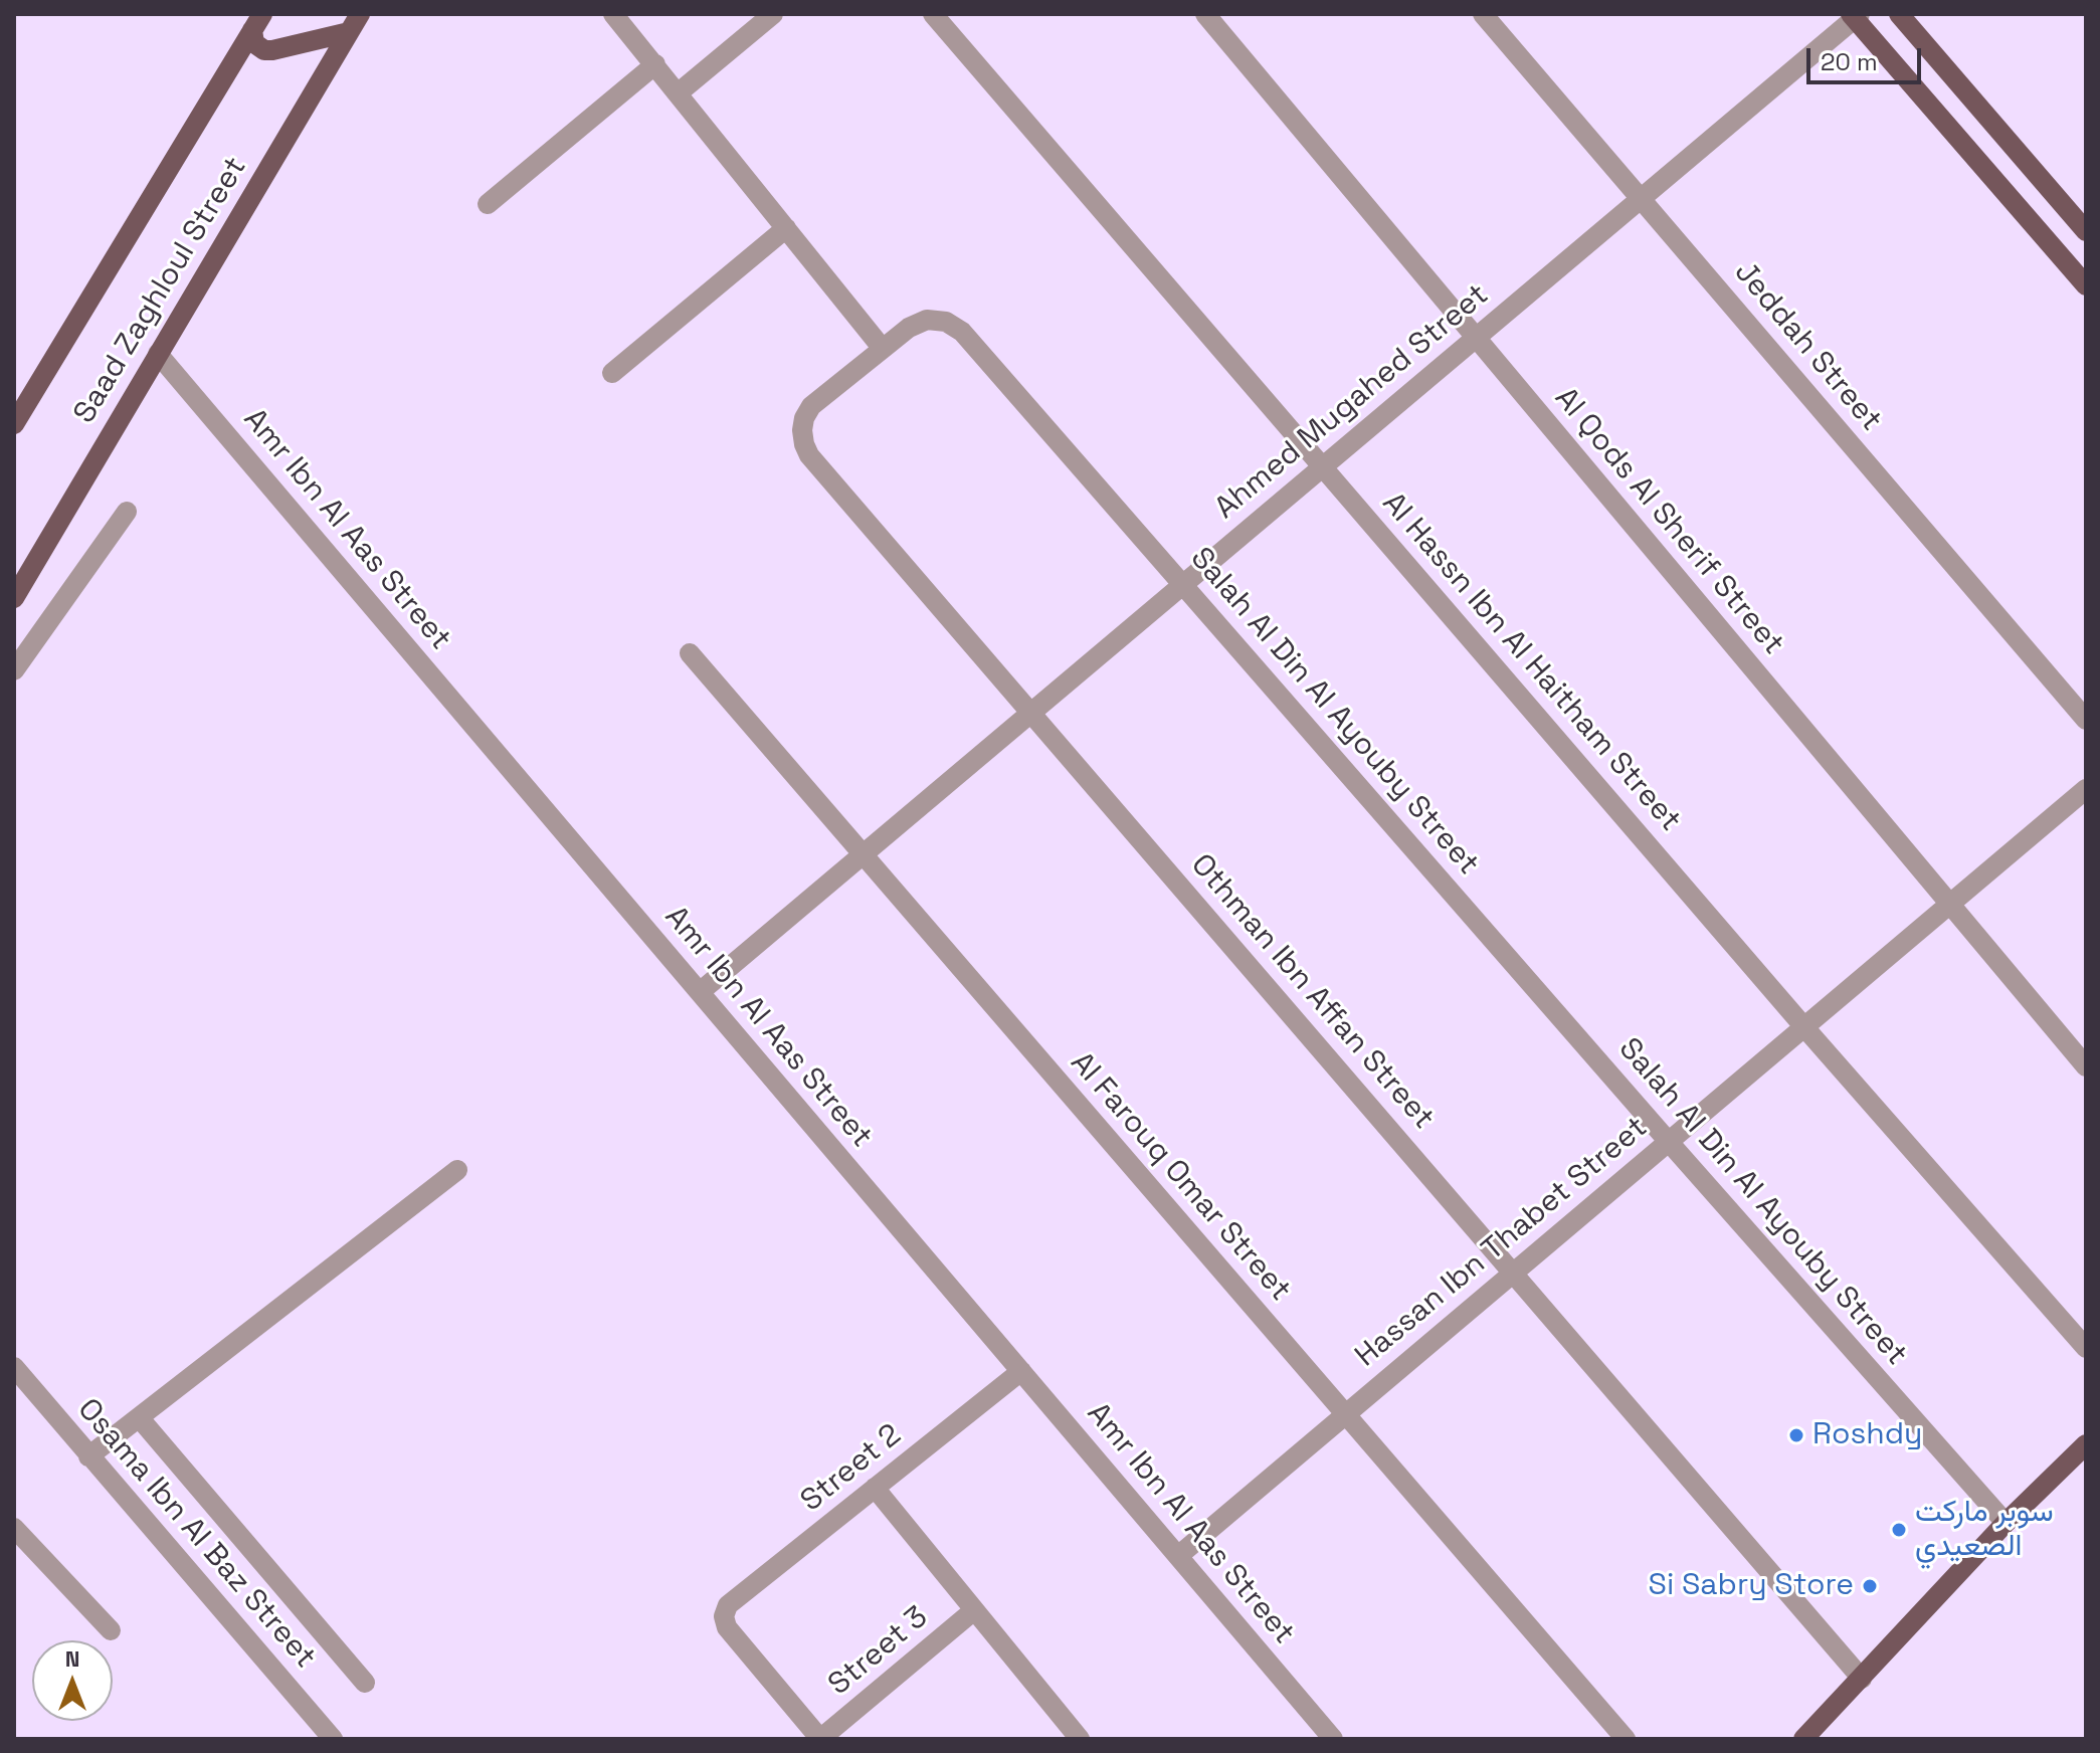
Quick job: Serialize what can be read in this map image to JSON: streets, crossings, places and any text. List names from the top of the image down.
{
  "streets": {
    "main road": ["Saad Zaghloul Street"],
    "street": [
      "Jeddah Street",
      "Ahmed Mugahed Street",
      "Al Qods Al Sherif Street",
      "Amr Ibn Al Aas Street",
      "Al Hassn Ibn Al Haitham Street",
      "Salah Al Din Al Ayouby Street",
      "Othman Ibn Affan Street",
      "Al Farouq Omar Street",
      "Hassan Ibn Thabet Street",
      "Street 2",
      "Osama Ibn Al Baz Street",
      "Street 3"
    ]
  },
  "crossings": [
    ["Saad Zaghloul Street", "Amr Ibn Al Aas Street"],
    ["Jeddah Street", "Ahmed Mugahed Street"],
    ["Ahmed Mugahed Street", "Al Qods Al Sherif Street"],
    ["Ahmed Mugahed Street", "Amr Ibn Al Aas Street"],
    ["Ahmed Mugahed Street", "Al Hassn Ibn Al Haitham Street"],
    ["Ahmed Mugahed Street", "Salah Al Din Al Ayouby Street"],
    ["Ahmed Mugahed Street", "Othman Ibn Affan Street"],
    ["Ahmed Mugahed Street", "Al Farouq Omar Street"],
    ["Al Qods Al Sherif Street", "Hassan Ibn Thabet Street"],
    ["Amr Ibn Al Aas Street", "Hassan Ibn Thabet Street"],
    ["Amr Ibn Al Aas Street", "Street 2"],
    ["Al Hassn Ibn Al Haitham Street", "Hassan Ibn Thabet Street"],
    ["Salah Al Din Al Ayouby Street", "Othman Ibn Affan Street"],
    ["Salah Al Din Al Ayouby Street", "Hassan Ibn Thabet Street"],
    ["Othman Ibn Affan Street", "Hassan Ibn Thabet Street"],
    ["Al Farouq Omar Street", "Hassan Ibn Thabet Street"],
    ["Street 2", "Street 3"]
  ],
  "places": ["Roshdy", "سوبر ماركت الصعيدي", "Si Sabry Store"],
  "scale_bar": "20 m",
  "north": "top"
}
